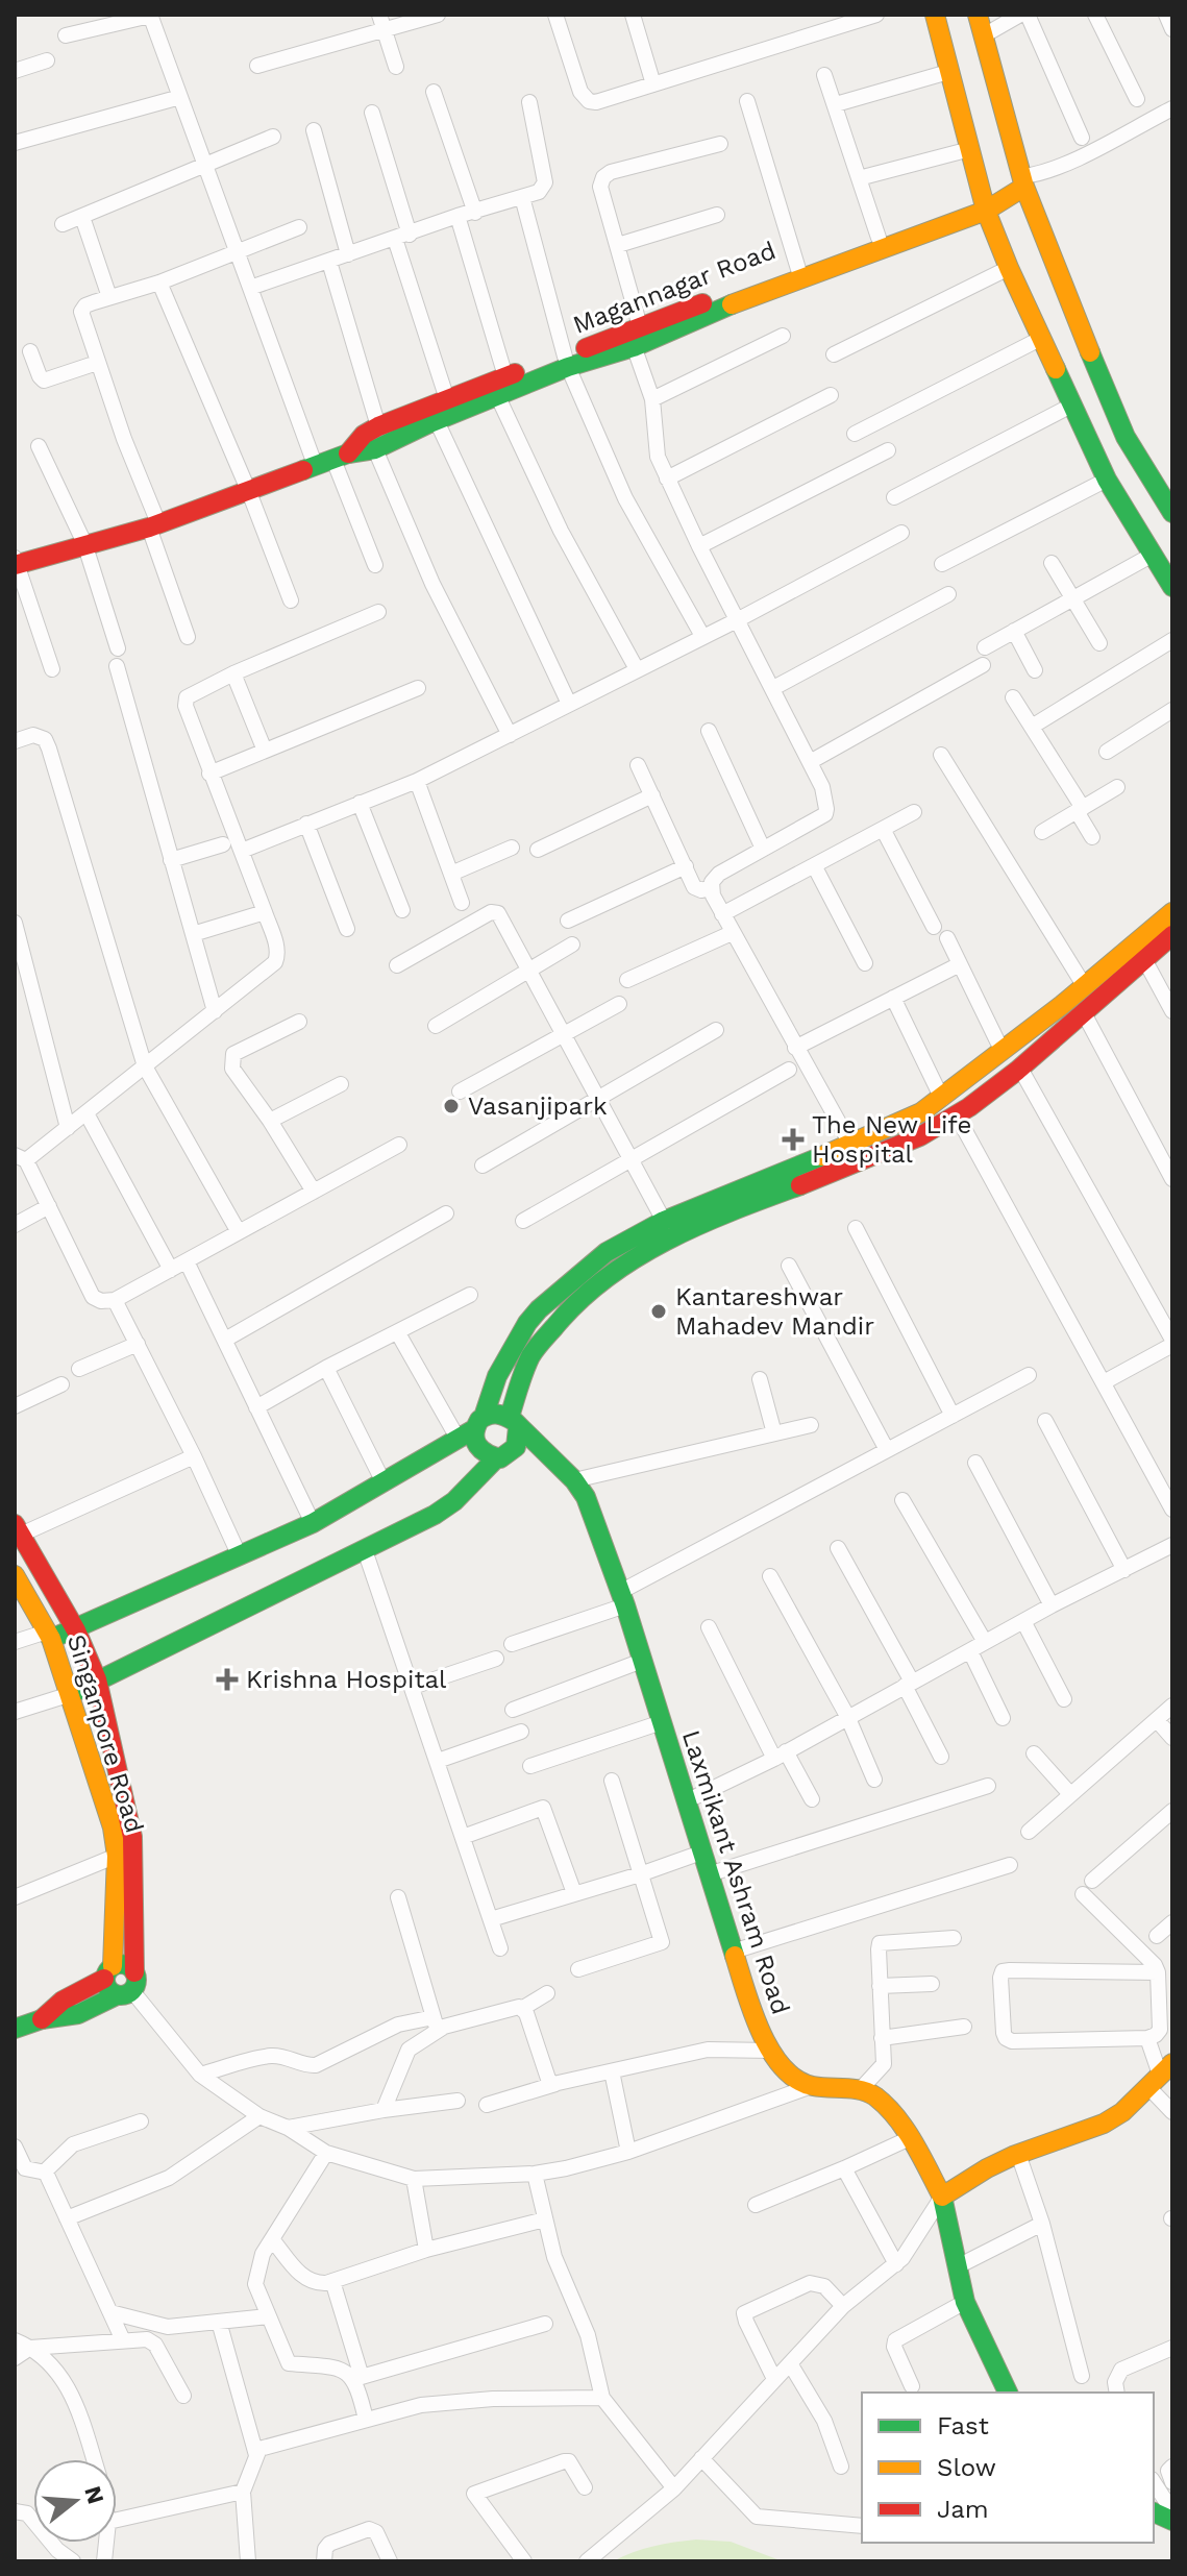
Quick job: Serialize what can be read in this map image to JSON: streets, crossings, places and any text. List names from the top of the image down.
{
  "streets": {
    "street": ["Magannagar Road", "Singanpore Road", "Laxmikant Ashram Road"]
  },
  "places": {
    "other": ["Vasanjipark", "Kantareshwar Mahadev Mandir"],
    "health": ["The New Life Hospital", "Krishna Hospital"]
  },
  "legend": ["Fast", "Slow", "Jam"],
  "north": "right"
}
